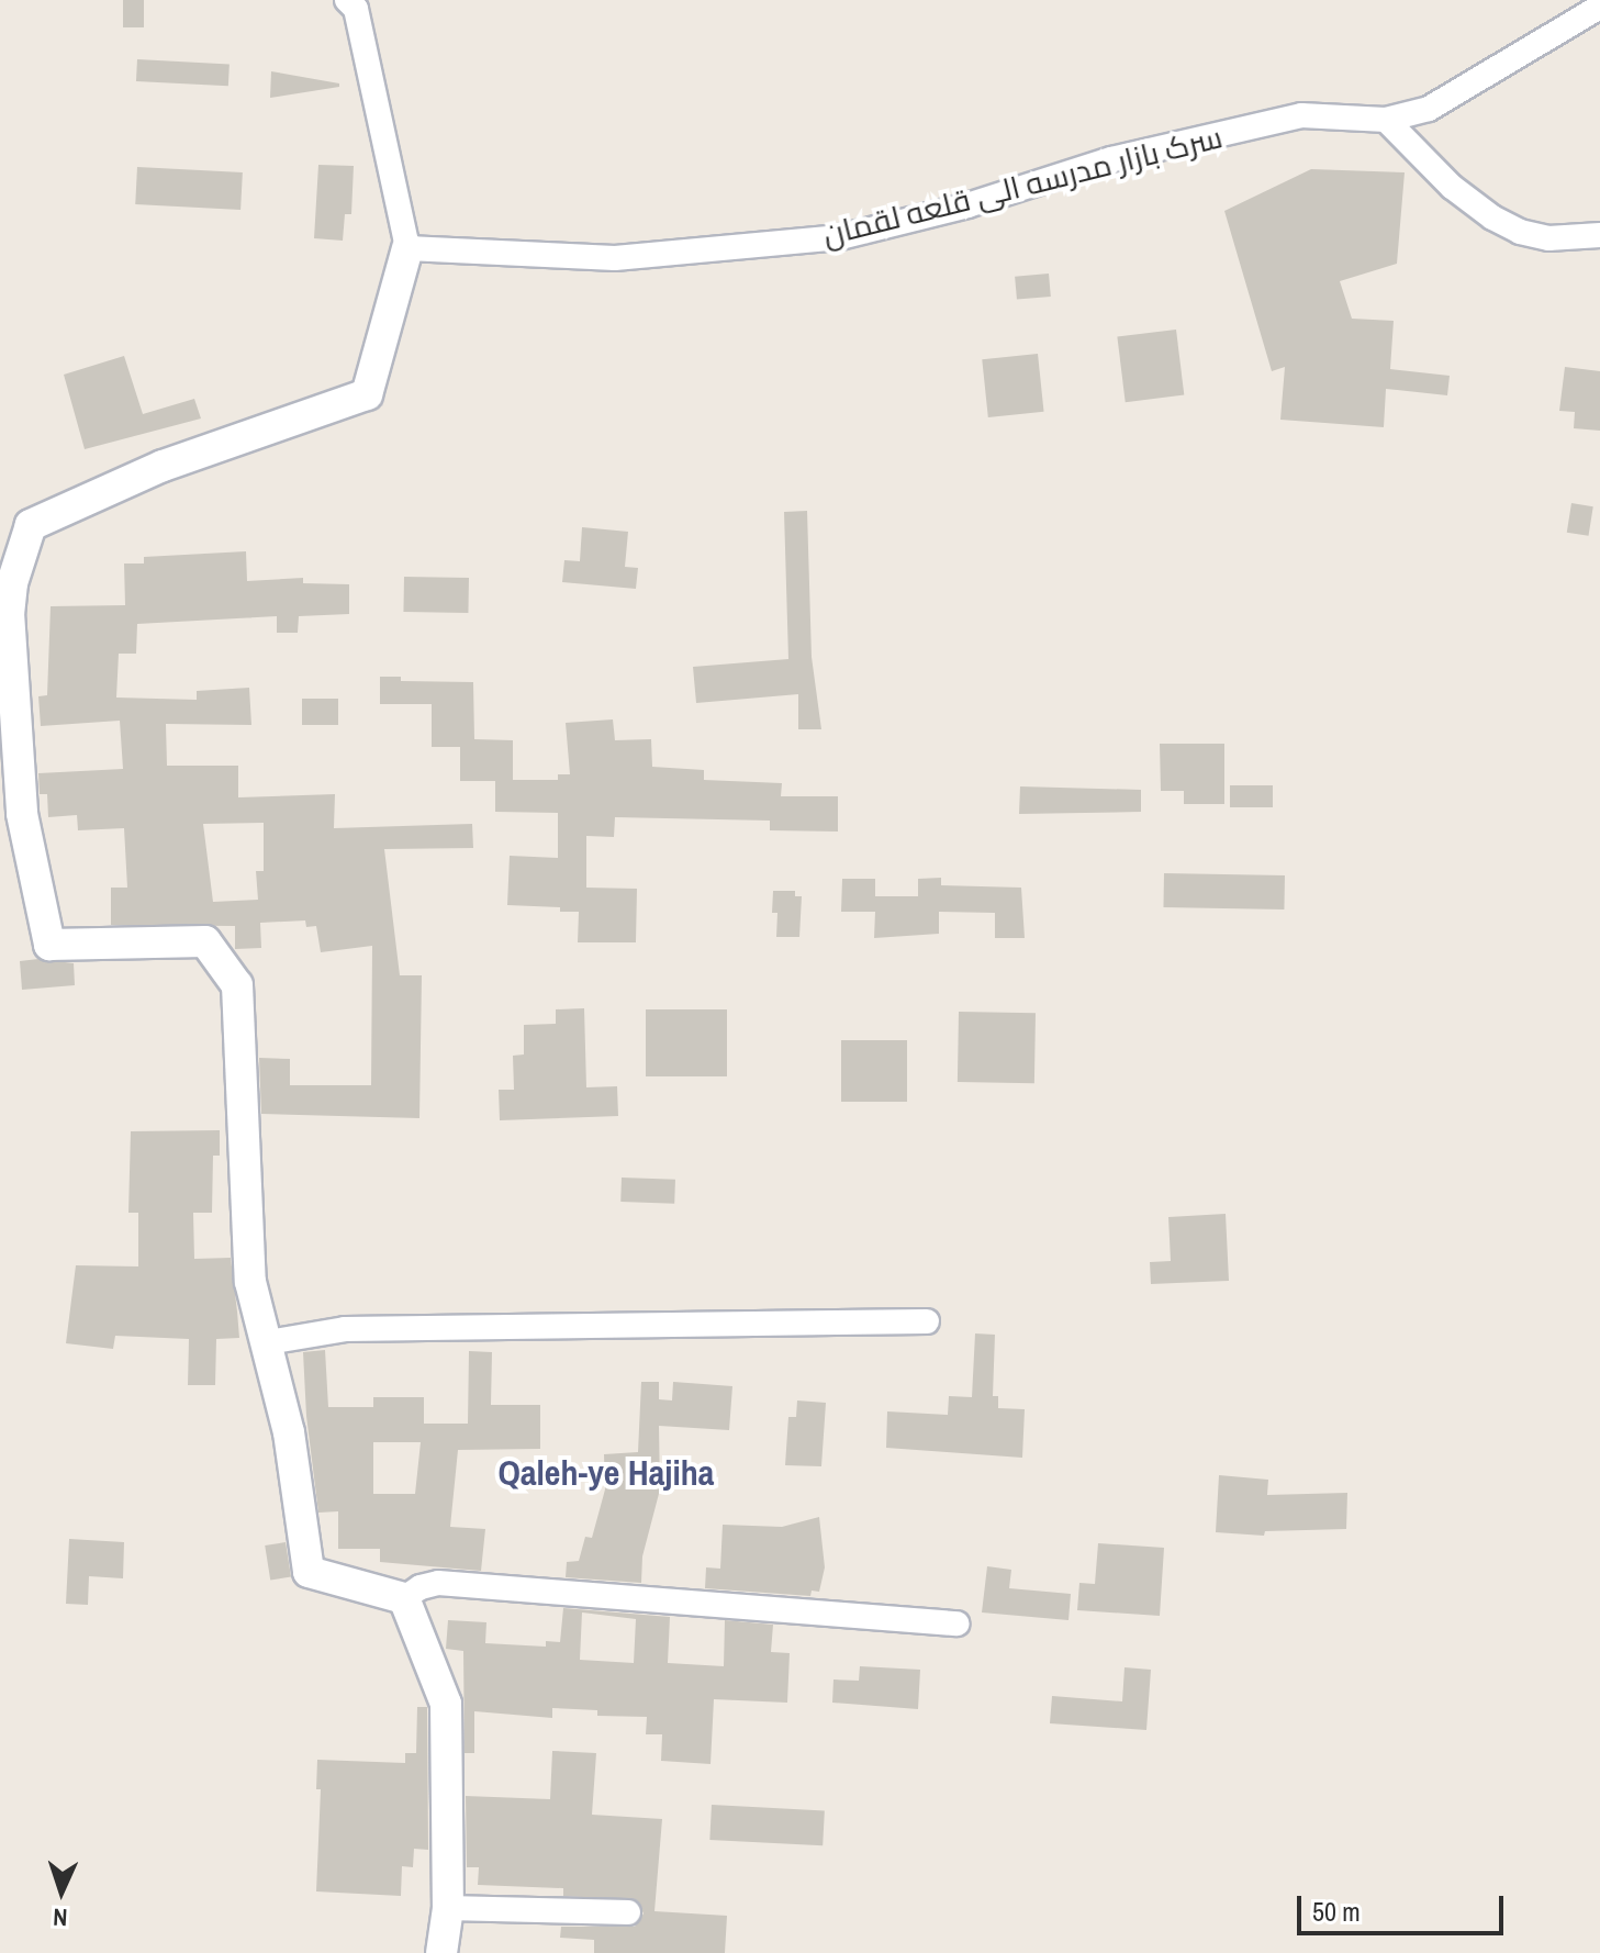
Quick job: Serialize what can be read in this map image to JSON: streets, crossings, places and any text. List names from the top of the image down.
{
  "streets": {
    "street": ["سرک بازار مدرسه الی قلعه لقمان"]
  },
  "districts": ["Qaleh-ye Hajiha"],
  "scale_bar": "50 m",
  "north": "bottom"
}
